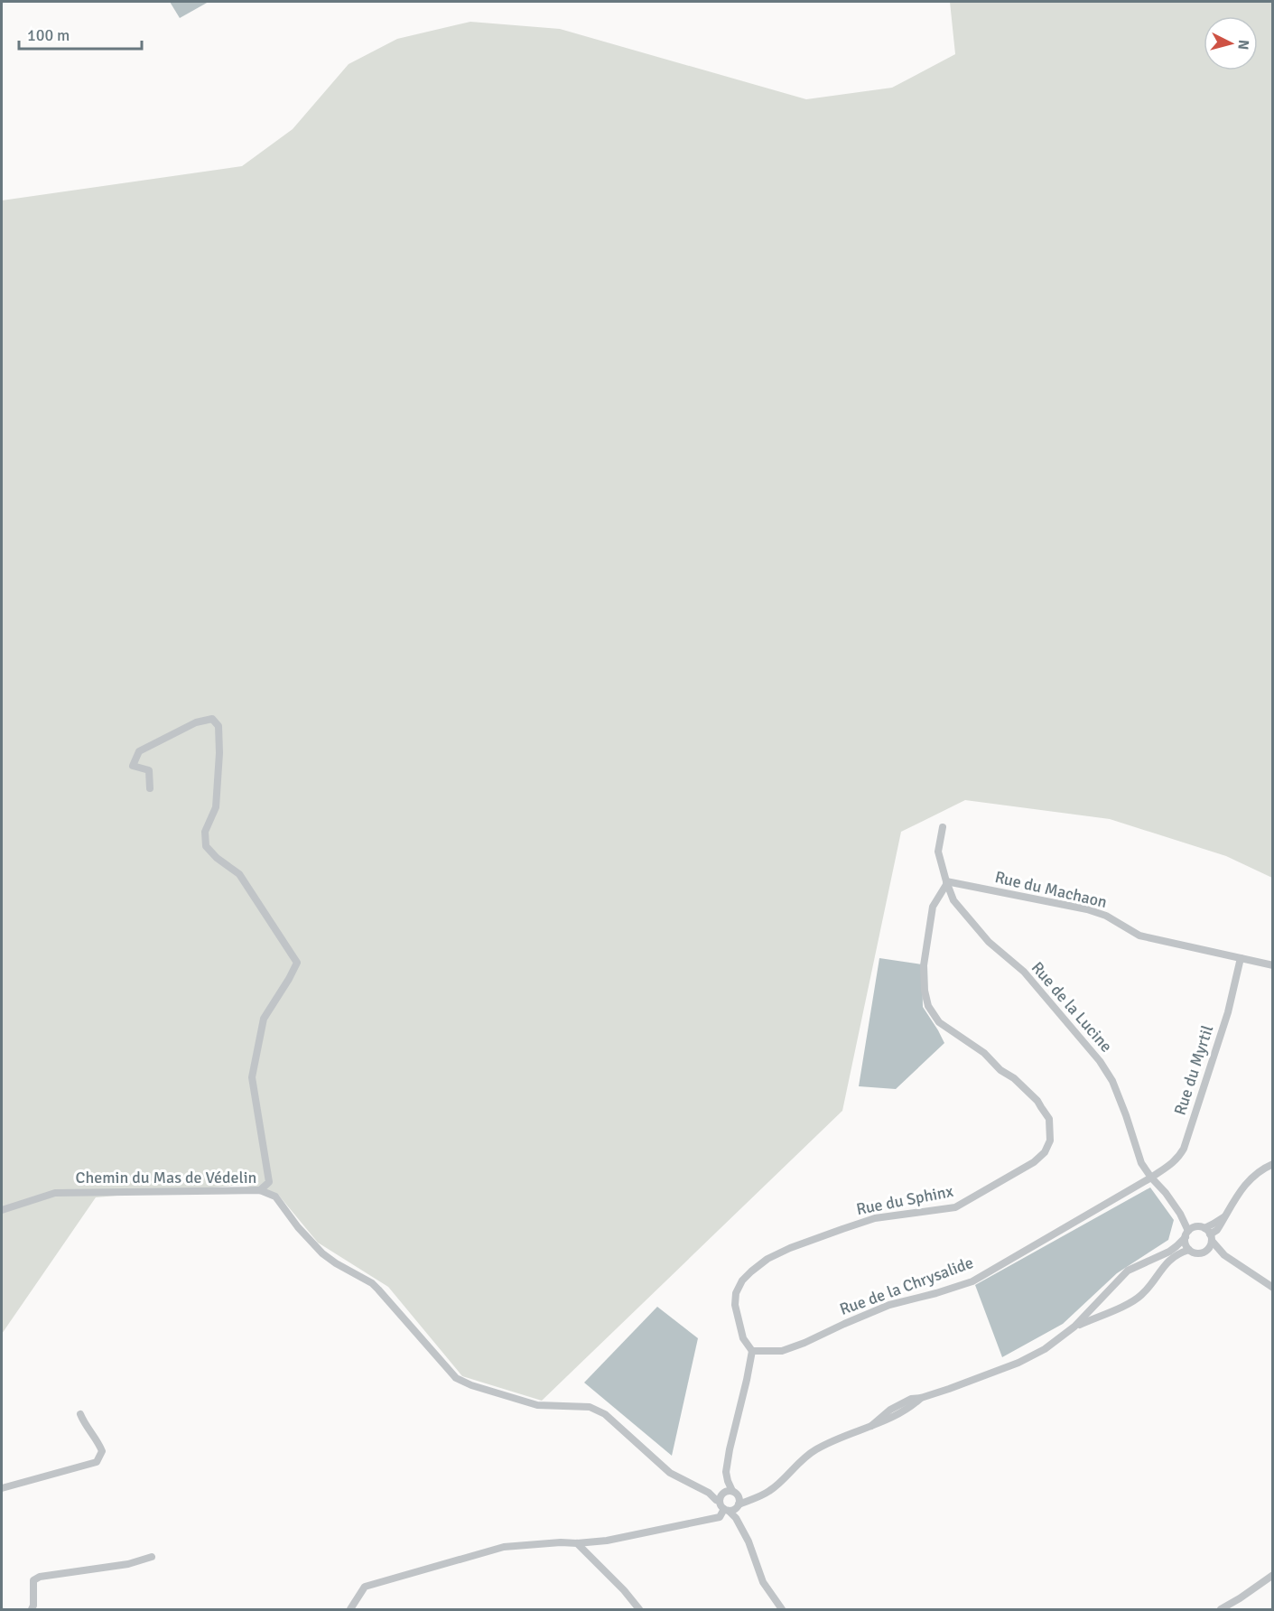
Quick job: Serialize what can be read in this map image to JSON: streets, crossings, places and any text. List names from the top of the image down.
{
  "streets": {
    "street": [
      "Rue du Machaon",
      "Rue de la Lucine",
      "Rue du Myrtil",
      "Chemin du Mas de Védelin",
      "Rue du Sphinx",
      "Rue de la Chrysalide"
    ]
  },
  "crossings": [
    ["Rue du Machaon", "Rue de la Lucine"],
    ["Rue du Machaon", "Rue du Myrtil"],
    ["Rue du Machaon", "Rue du Sphinx"],
    ["Rue de la Lucine", "Rue du Myrtil"],
    ["Rue de la Lucine", "Rue du Sphinx"],
    ["Rue de la Lucine", "Rue de la Chrysalide"],
    ["Rue du Myrtil", "Rue de la Chrysalide"],
    ["Rue du Sphinx", "Rue de la Chrysalide"]
  ],
  "scale_bar": "100 m",
  "north": "right"
}
